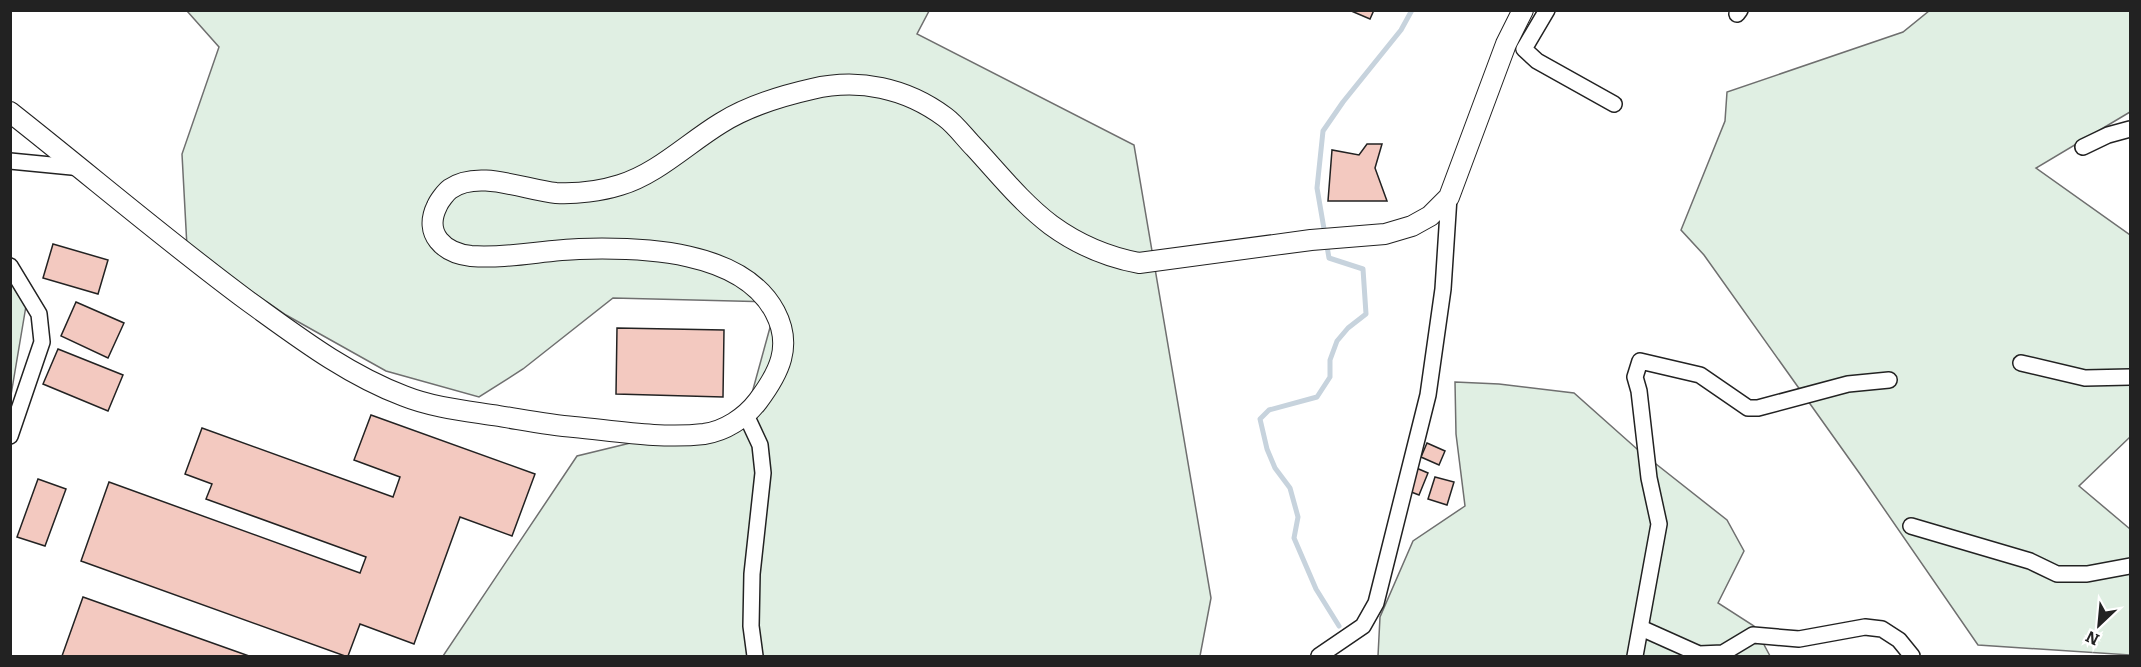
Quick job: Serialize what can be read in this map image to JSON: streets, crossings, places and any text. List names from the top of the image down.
{
  "north": "bottom left"
}
